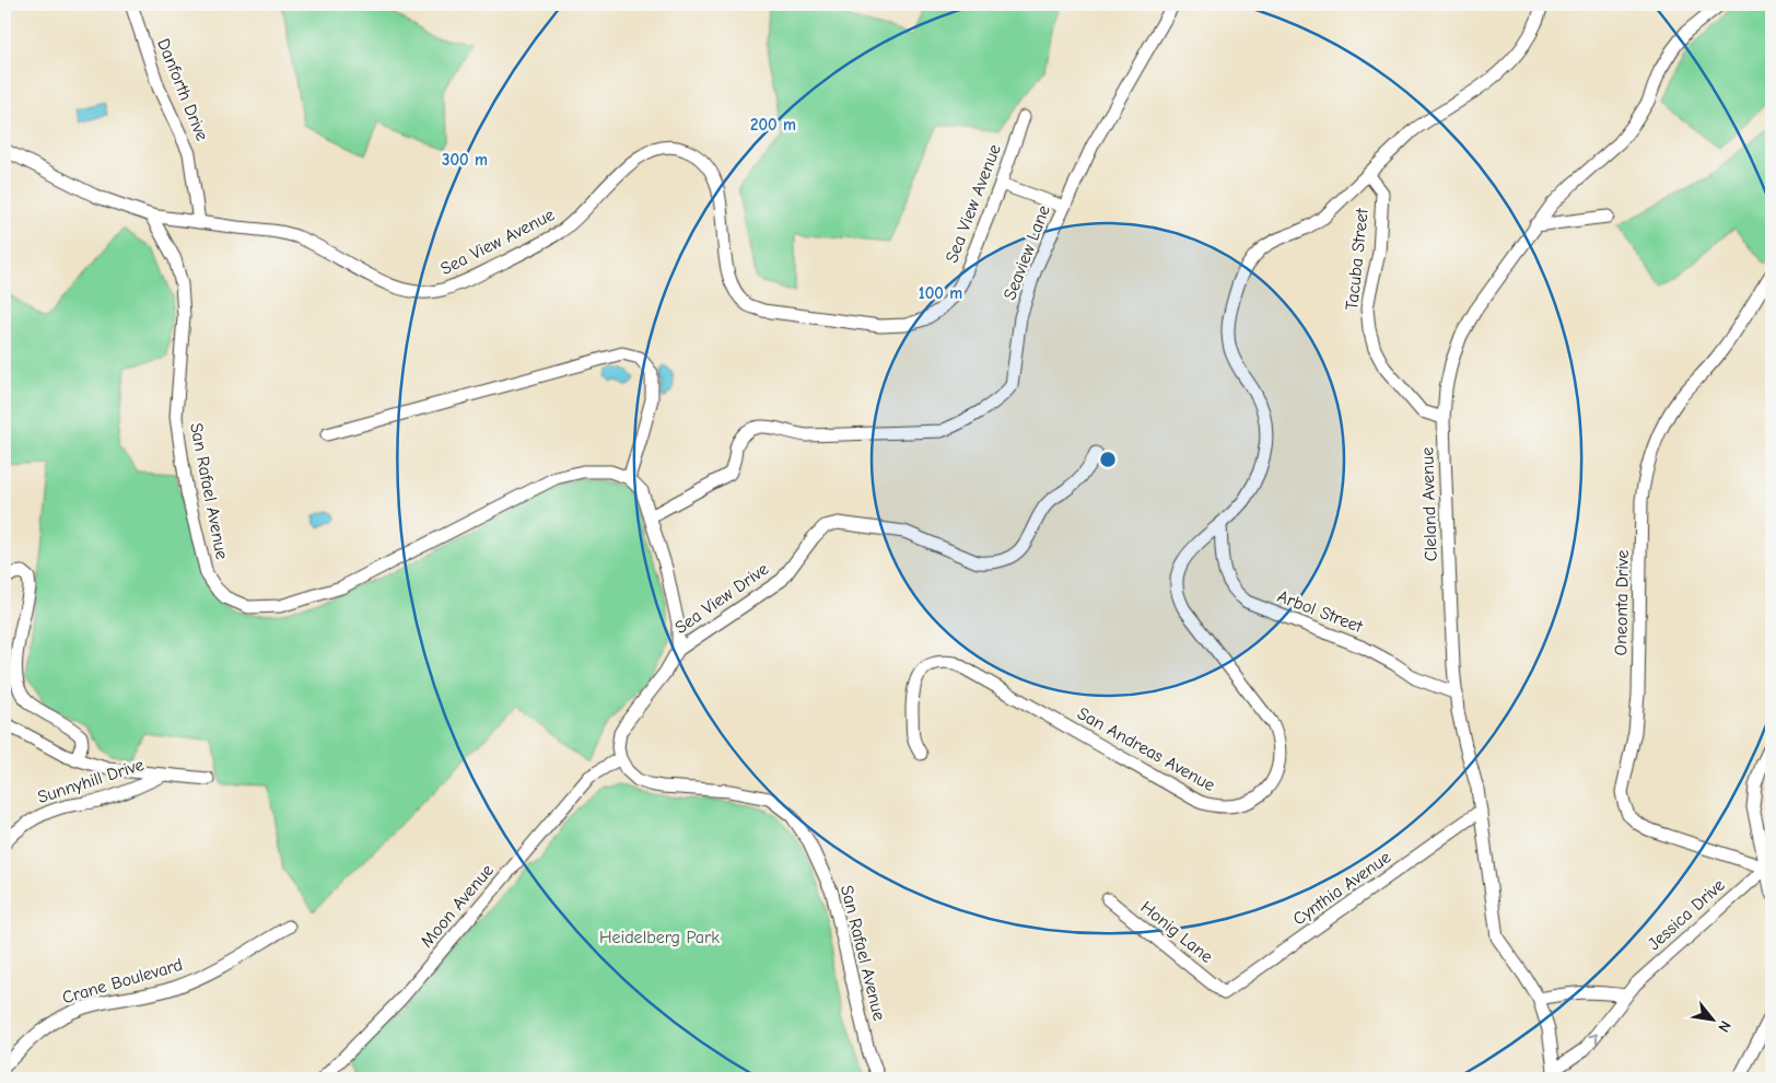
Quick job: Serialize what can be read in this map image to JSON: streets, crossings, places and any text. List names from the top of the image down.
{
  "streets": {
    "street": [
      "Danforth Drive",
      "Sea View Avenue",
      "Seaview Lane",
      "Tacuba Street",
      "San Rafael Avenue",
      "Cleland Avenue",
      "Sea View Drive",
      "Oneonta Drive",
      "Arbol Street",
      "San Andreas Avenue",
      "Sunnyhill Drive",
      "Cynthia Avenue",
      "Moon Avenue",
      "Jessica Drive",
      "Honig Lane",
      "Crane Boulevard"
    ]
  },
  "crossings": [
    ["Danforth Drive", "Sea View Avenue"],
    ["Sea View Avenue", "San Rafael Avenue"],
    ["Tacuba Street", "Cleland Avenue"],
    ["Tacuba Street", "San Andreas Avenue"],
    ["San Rafael Avenue", "Moon Avenue"],
    ["Cleland Avenue", "Arbol Street"],
    ["Cleland Avenue", "Cynthia Avenue"],
    ["Cleland Avenue", "Jessica Drive"],
    ["Oneonta Drive", "Jessica Drive"],
    ["Arbol Street", "San Andreas Avenue"],
    ["Cynthia Avenue", "Honig Lane"]
  ],
  "one_way": ["Jessica Drive"],
  "parks": ["Heidelberg Park"],
  "north": "bottom right",
  "rings": ["200 m", "300 m", "100 m"]
}
